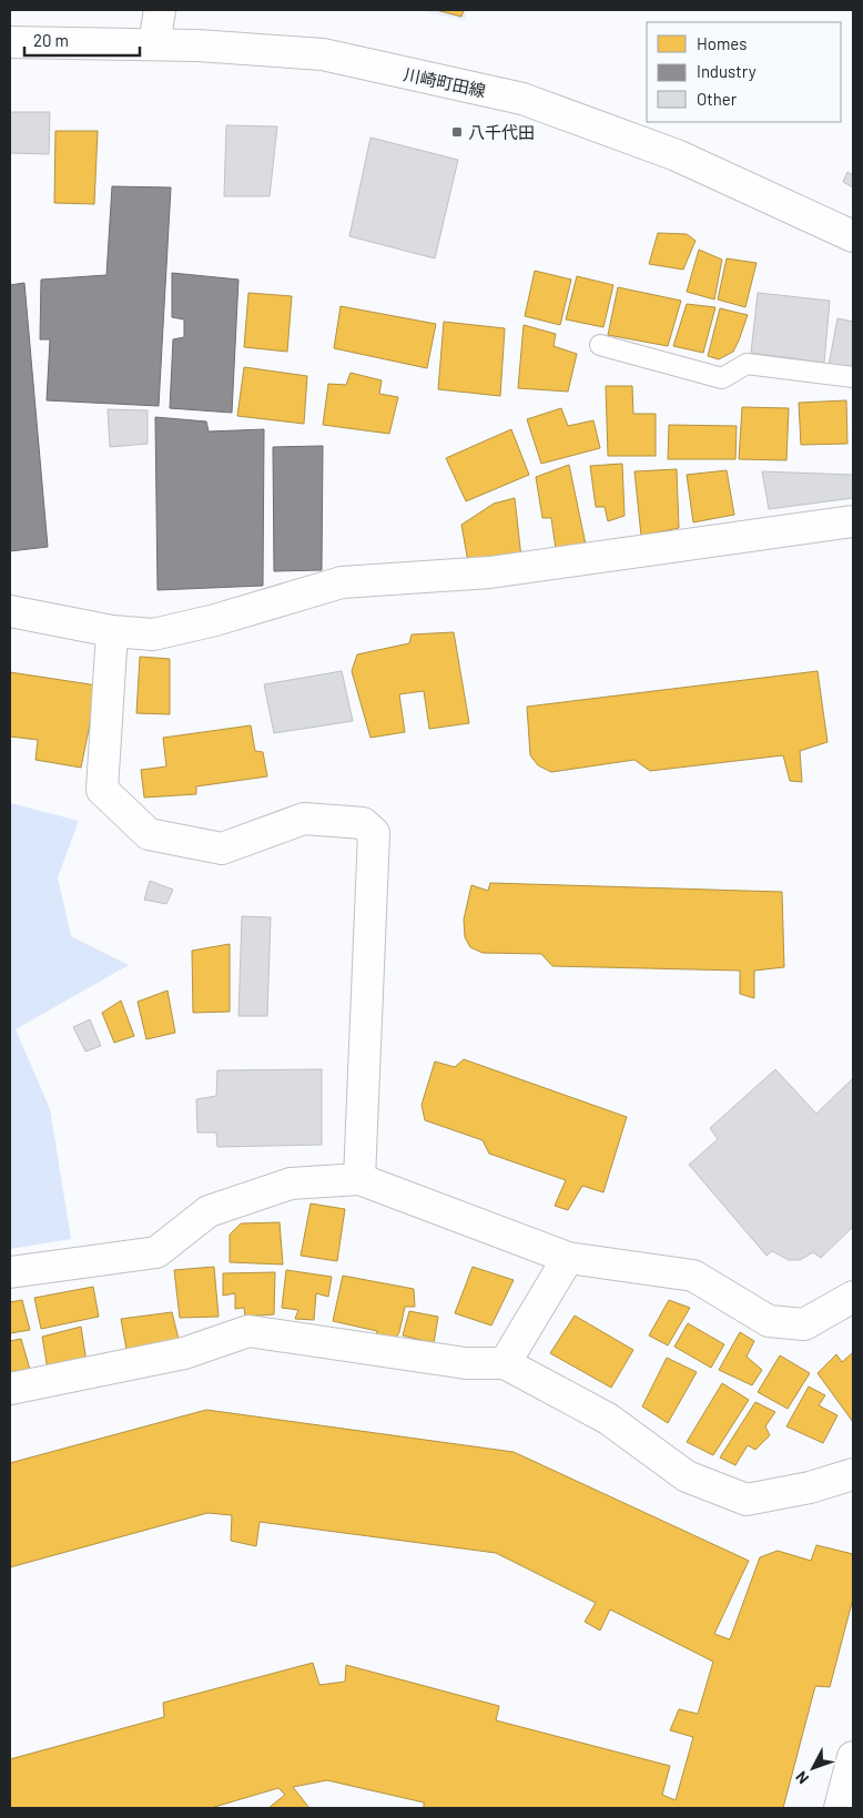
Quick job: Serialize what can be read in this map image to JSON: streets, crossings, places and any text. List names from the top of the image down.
{
  "streets": {
    "street": ["川崎町田線"]
  },
  "places": {
    "transit": ["八千代田"]
  },
  "legend": ["Homes", "Industry", "Other"],
  "scale_bar": "20 m",
  "north": "bottom left"
}
